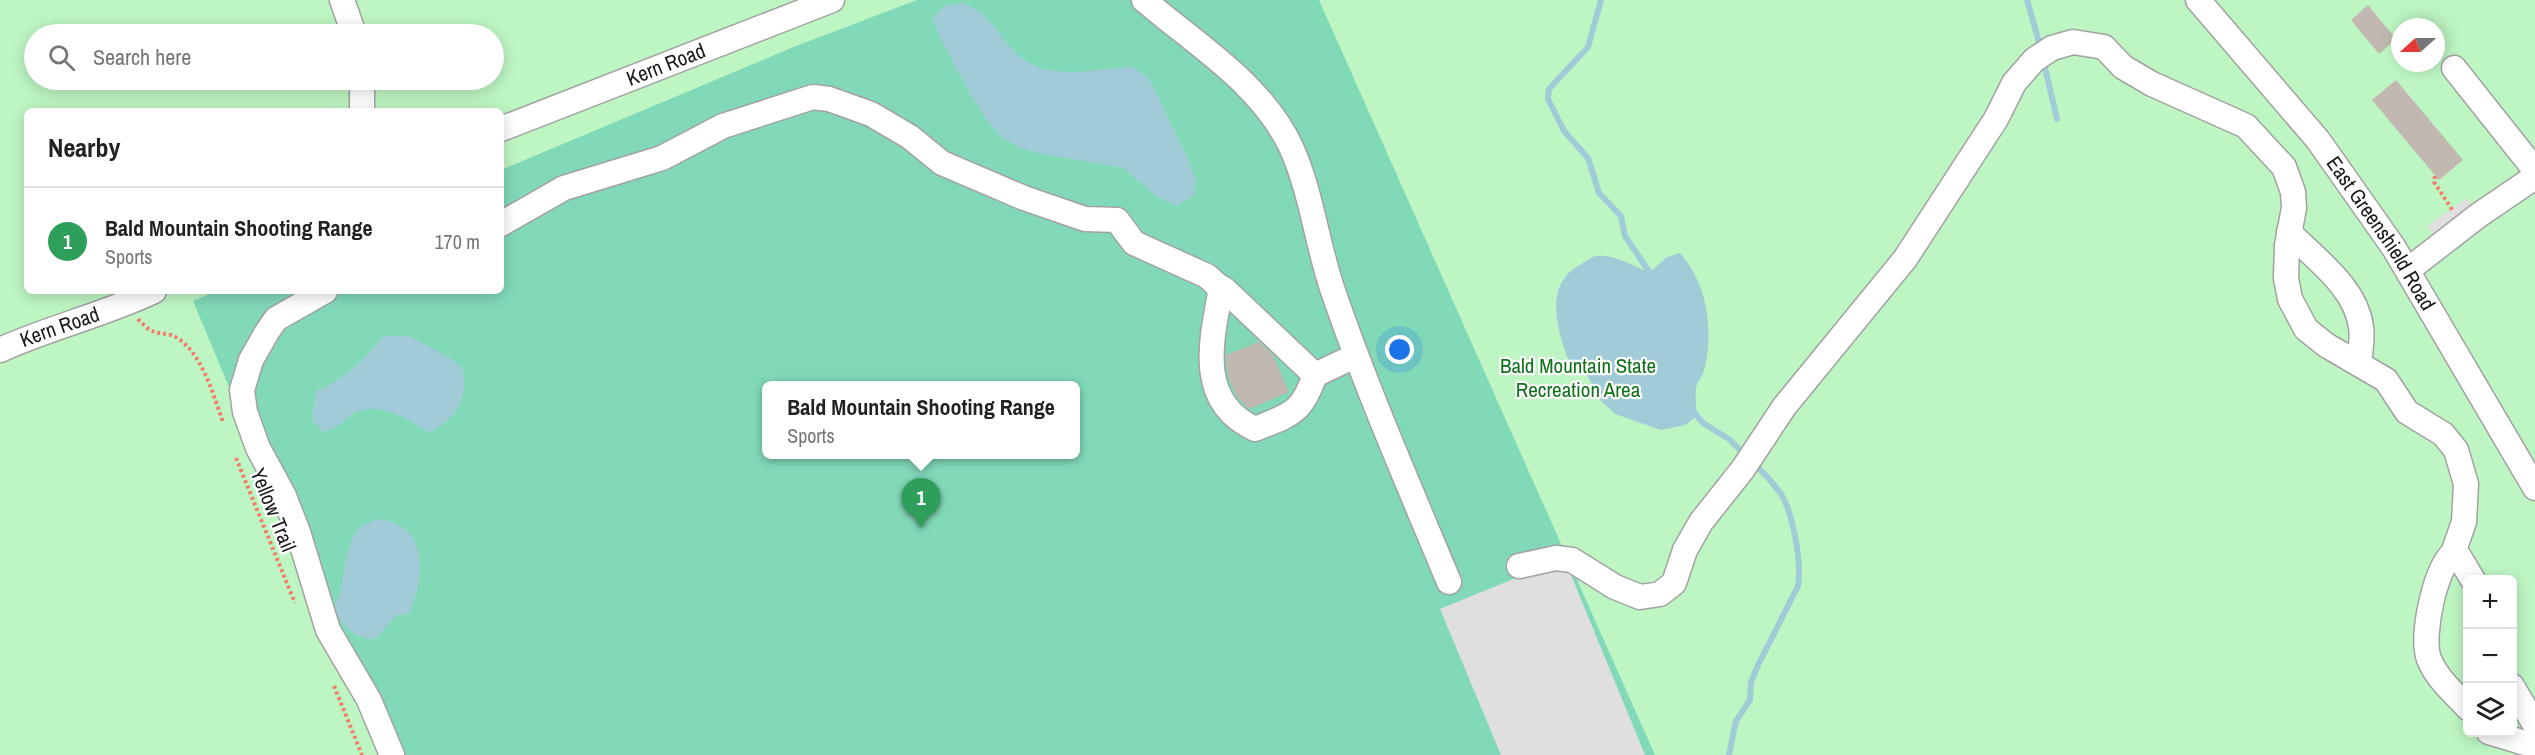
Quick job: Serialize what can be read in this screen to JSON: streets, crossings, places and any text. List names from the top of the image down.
{
  "streets": {
    "street": ["Kern Road", "East Greenshield Road"],
    "path": ["Yellow Trail"]
  },
  "parks": ["Bald Mountain State Recreation Area"],
  "north": "left",
  "page": {
    "search": "Search here",
    "heading": "Nearby",
    "list": [
      {
        "mark": "1",
        "name": "Bald Mountain Shooting Range",
        "note": "Sports",
        "value": "170 m"
      }
    ],
    "popup": ["Bald Mountain Shooting Range", "Sports"],
    "pins": "1",
    "map_buttons": ["+", "−"]
  }
}
